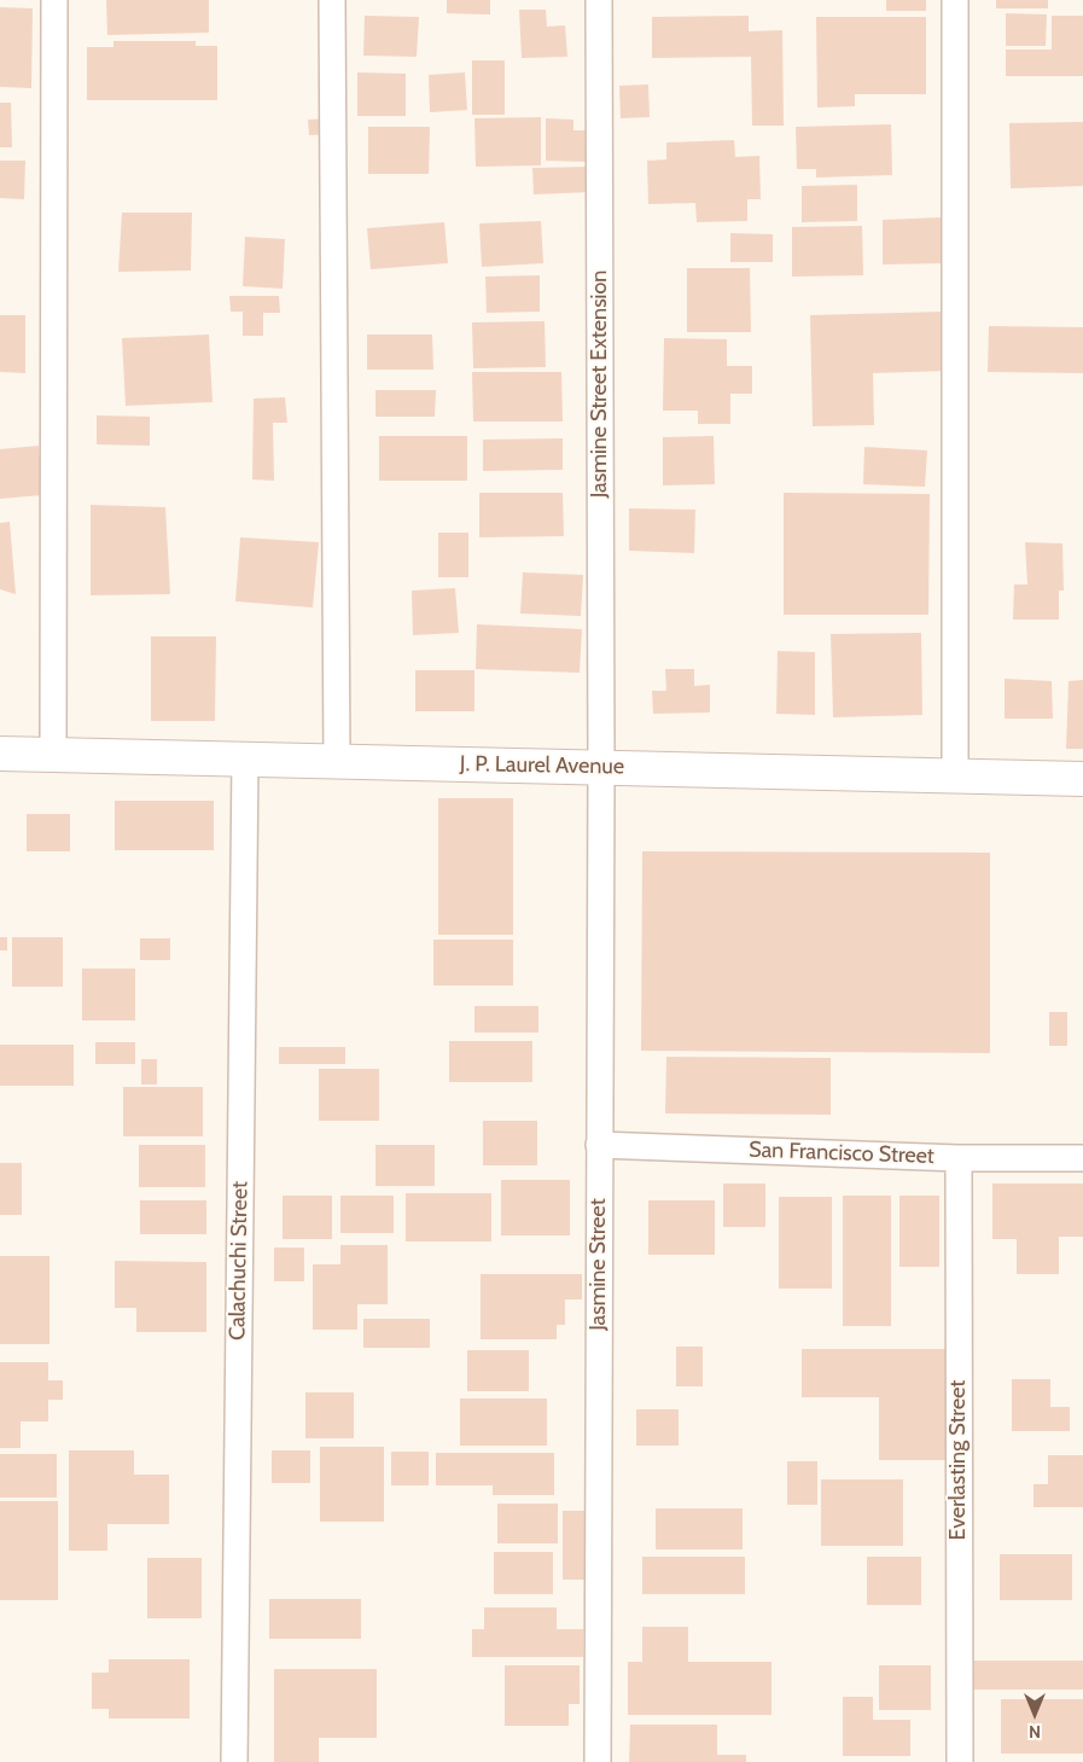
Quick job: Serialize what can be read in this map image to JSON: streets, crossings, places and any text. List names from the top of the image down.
{
  "streets": {
    "street": [
      "Jasmine Street Extension",
      "J. P. Laurel Avenue",
      "San Francisco Street",
      "Calachuchi Street",
      "Jasmine Street",
      "Everlasting Street"
    ]
  },
  "crossings": [
    ["Jasmine Street Extension", "J. P. Laurel Avenue"],
    ["Jasmine Street Extension", "Jasmine Street"],
    ["J. P. Laurel Avenue", "Calachuchi Street"],
    ["J. P. Laurel Avenue", "Jasmine Street"],
    ["San Francisco Street", "Jasmine Street"],
    ["San Francisco Street", "Everlasting Street"]
  ],
  "north": "bottom"
}
